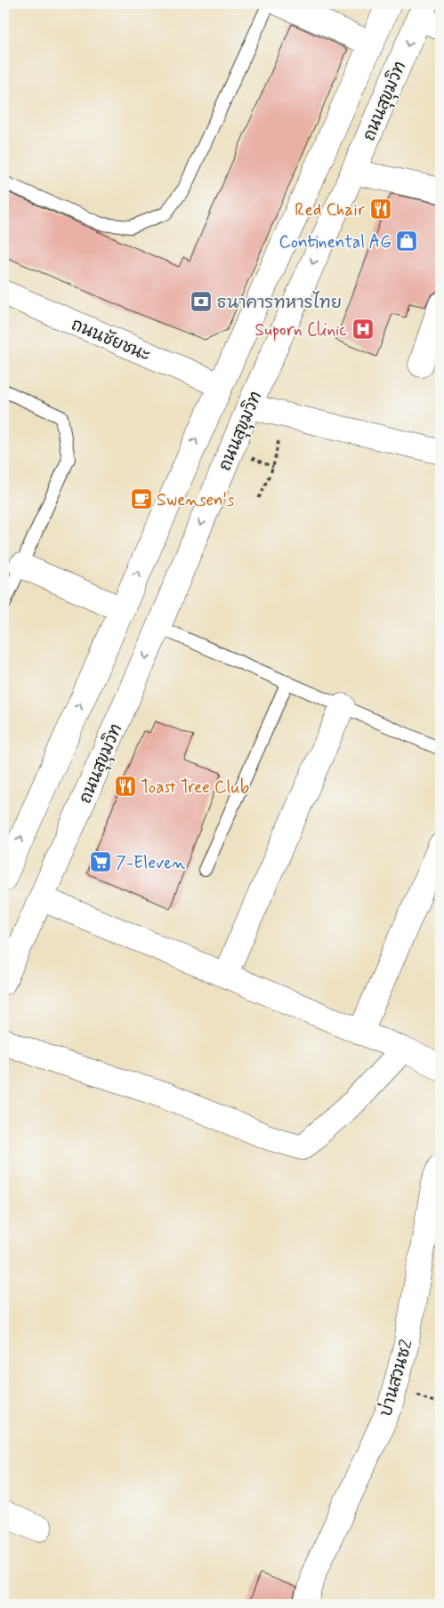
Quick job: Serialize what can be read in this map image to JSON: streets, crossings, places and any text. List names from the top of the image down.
{
  "streets": {
    "street": ["ถนนสุขุมวิท", "ถนนชัยชนะ", "บ่านสวนซ2"]
  },
  "crossings": [
    ["ถนนสุขุมวิท", "ถนนชัยชนะ"]
  ],
  "places": {
    "restaurant": ["Red Chair", "Toast Tree Club"],
    "shop": ["Continental AG"],
    "bank": ["ธนาคารทหารไทย"],
    "hospital": ["Suporn Clinic"],
    "cafe": ["Swensen's"],
    "supermarket": ["7-Eleven"]
  }
}
